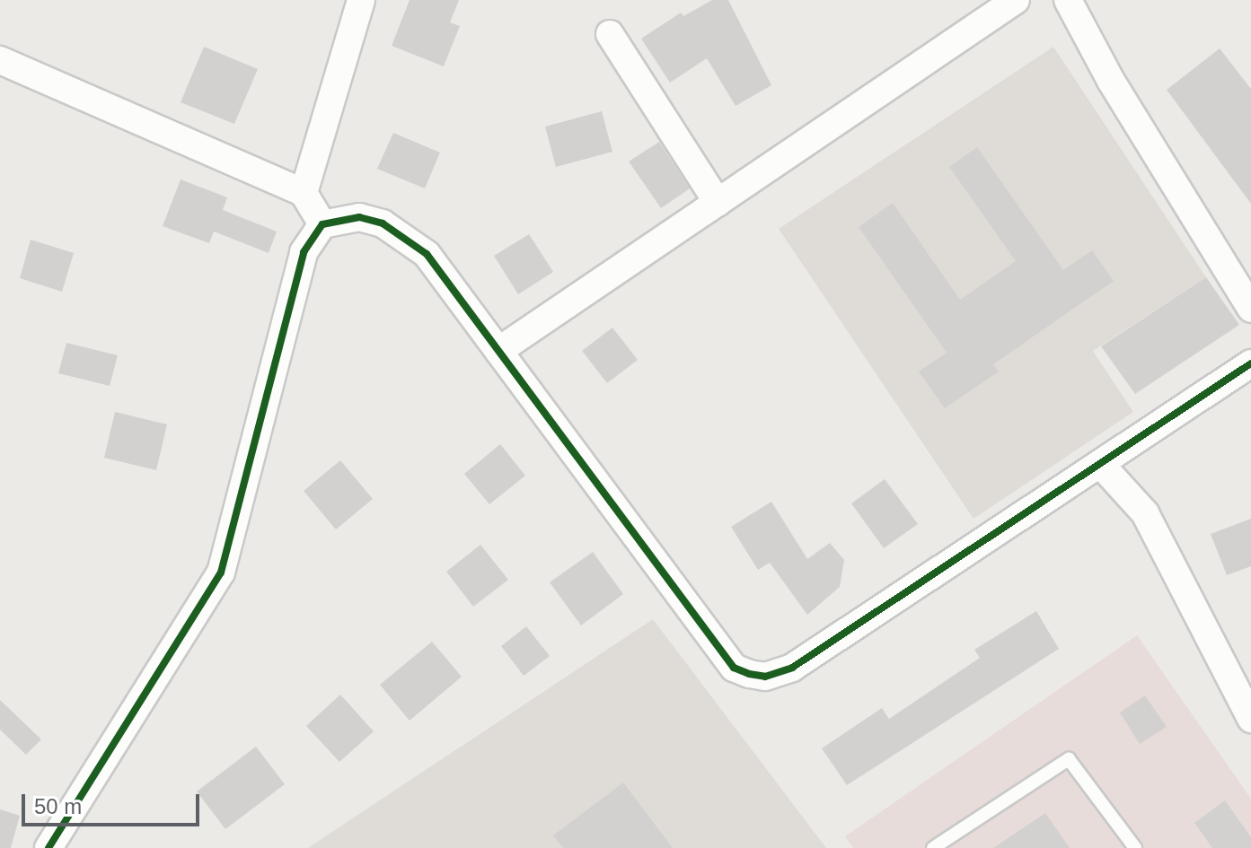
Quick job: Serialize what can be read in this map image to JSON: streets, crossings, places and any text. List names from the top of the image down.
{
  "scale_bar": "50 m"
}
